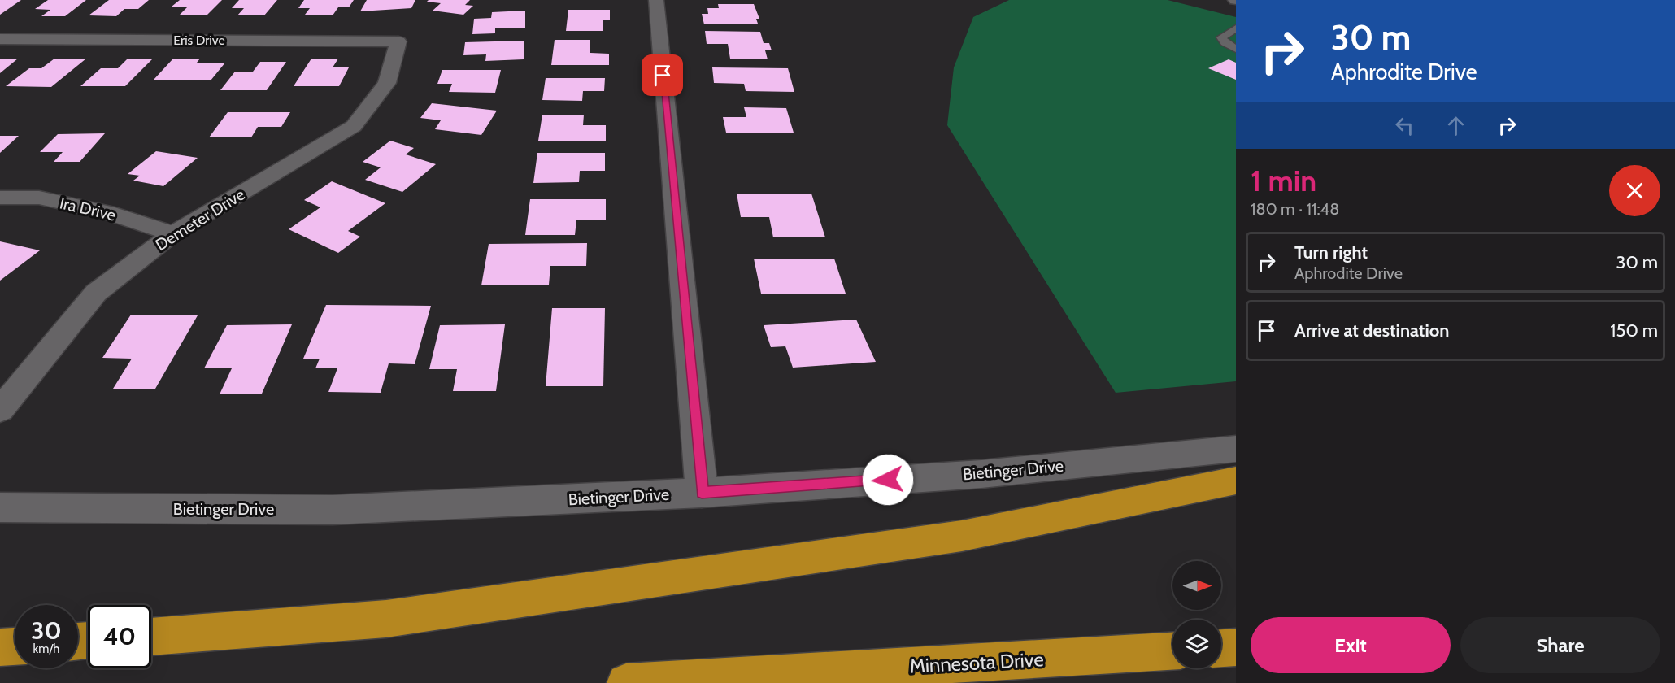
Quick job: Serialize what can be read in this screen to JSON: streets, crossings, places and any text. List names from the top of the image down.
{
  "streets": {
    "highway": ["Minnesota Drive"],
    "street": [
      "Eris Drive",
      "Ira Drive",
      "Demeter Drive",
      "Bietinger Drive"
    ]
  },
  "crossings": [
    ["Eris Drive", "Demeter Drive"],
    ["Ira Drive", "Demeter Drive"]
  ],
  "north": "right",
  "page": {
    "turn": ["30 m", "Aphrodite Drive"],
    "heading": ["1 min", "180 m · 11:48"],
    "list": [
      {
        "name": "Turn right",
        "note": "Aphrodite Drive",
        "value": "30 m"
      },
      {
        "name": "Arrive at destination",
        "value": "150 m"
      }
    ],
    "speed": "30 km/h",
    "limit": "40",
    "buttons": ["Exit", "Share"]
  }
}
